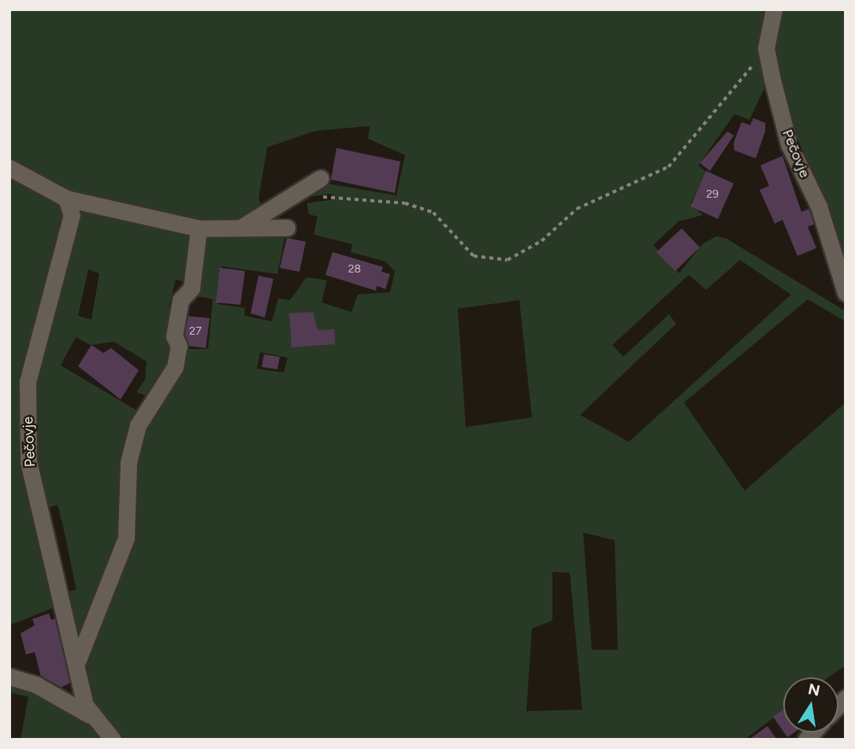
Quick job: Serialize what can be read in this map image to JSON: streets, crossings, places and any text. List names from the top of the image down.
{
  "streets": {
    "street": ["Pečovje"]
  },
  "house_numbers": ["29", "28", "27"],
  "north": "top"
}
